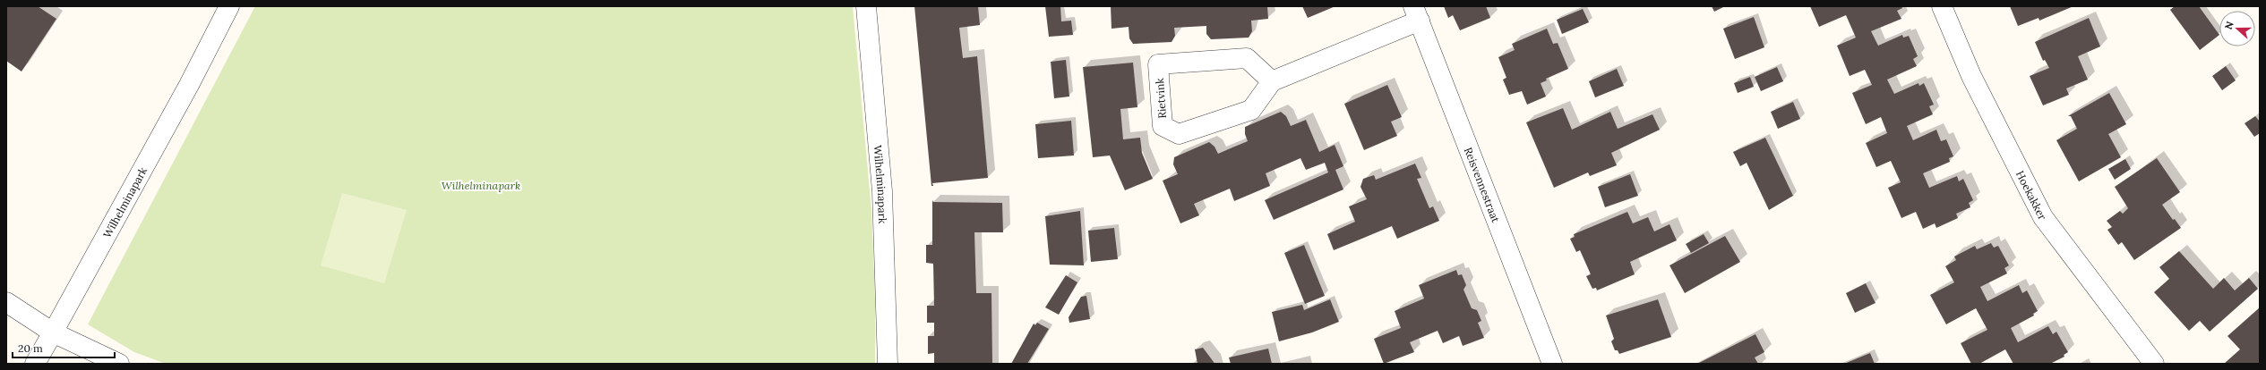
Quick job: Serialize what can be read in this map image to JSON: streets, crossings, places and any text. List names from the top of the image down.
{
  "streets": {
    "street": [
      "Rietvink",
      "Wilhelminapark",
      "Reisvennestraat",
      "Hoekakker"
    ]
  },
  "parks": ["Wilhelminapark"],
  "scale_bar": "20 m",
  "north": "left"
}
